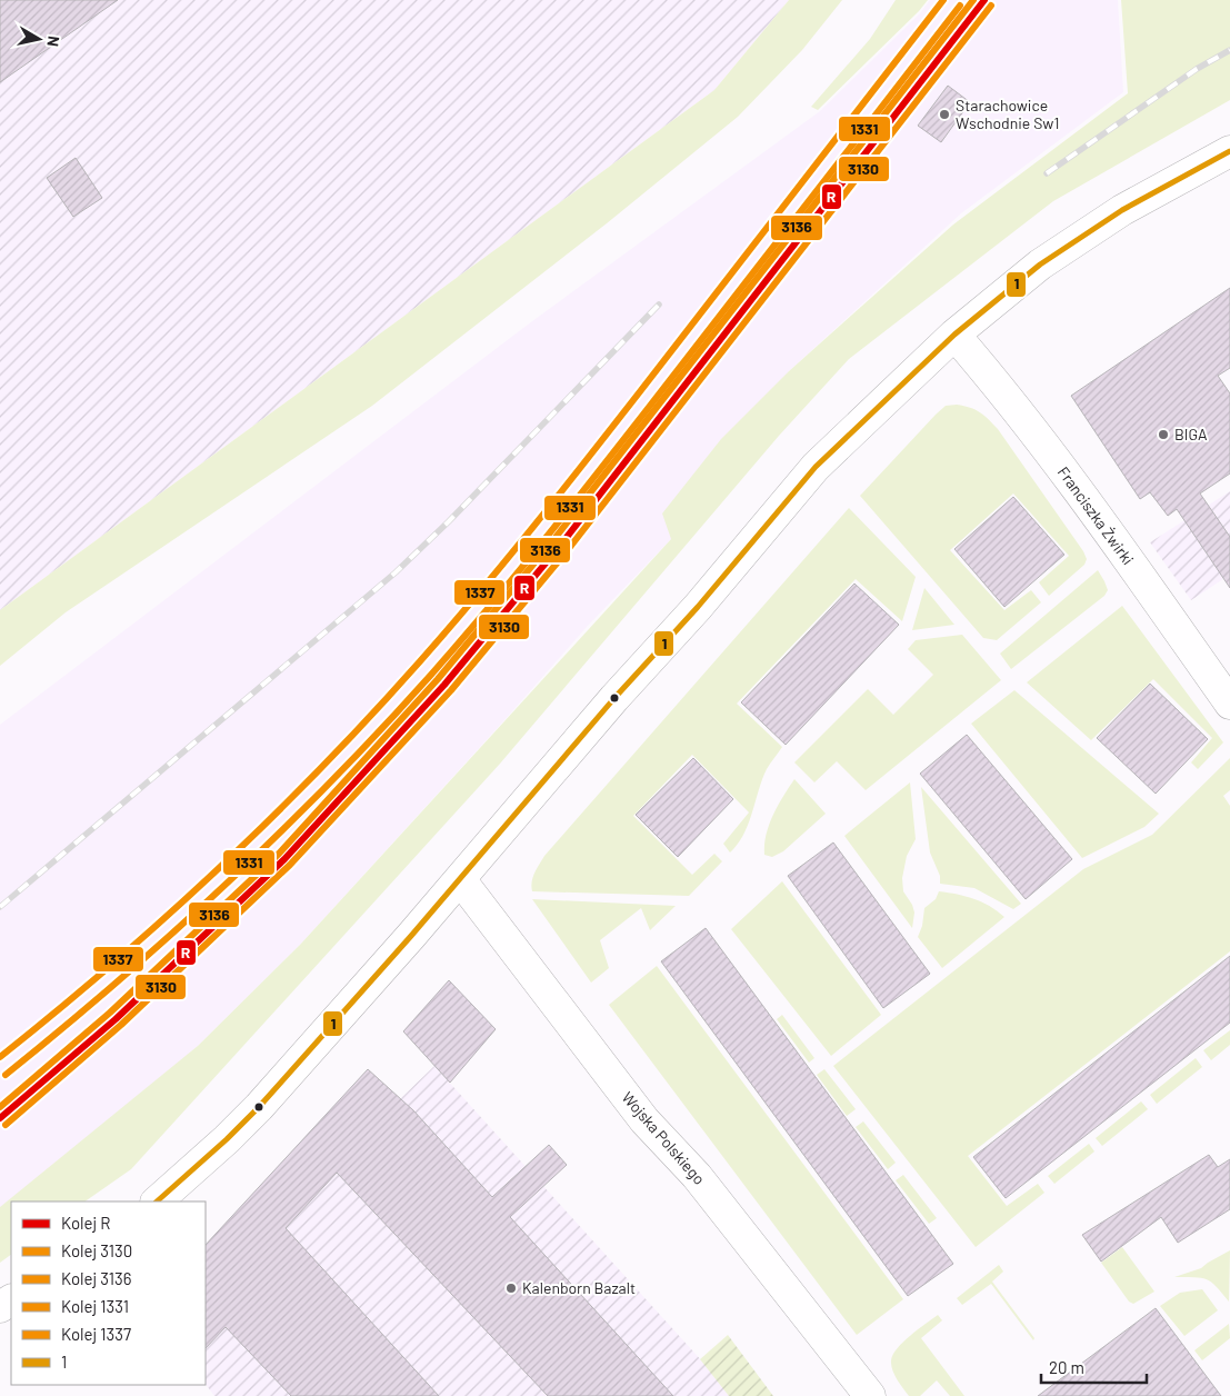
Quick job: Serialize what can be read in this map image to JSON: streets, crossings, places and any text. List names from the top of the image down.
{
  "streets": {
    "street": ["Franciszka Żwirki", "Wojska Polskiego"]
  },
  "places": ["Starachowice Wschodnie Sw1", "BIGA", "Kalenborn Bazalt"],
  "lines": [
    "rail line R",
    "rail line 3136",
    "rail line 1337",
    "rail line 3130",
    "rail line 1331",
    "transit line 1"
  ],
  "legend": [
    "Kolej R",
    "Kolej 3130",
    "Kolej 3136",
    "Kolej 1331",
    "Kolej 1337",
    "1"
  ],
  "scale_bar": "20 m",
  "north": "right"
}
